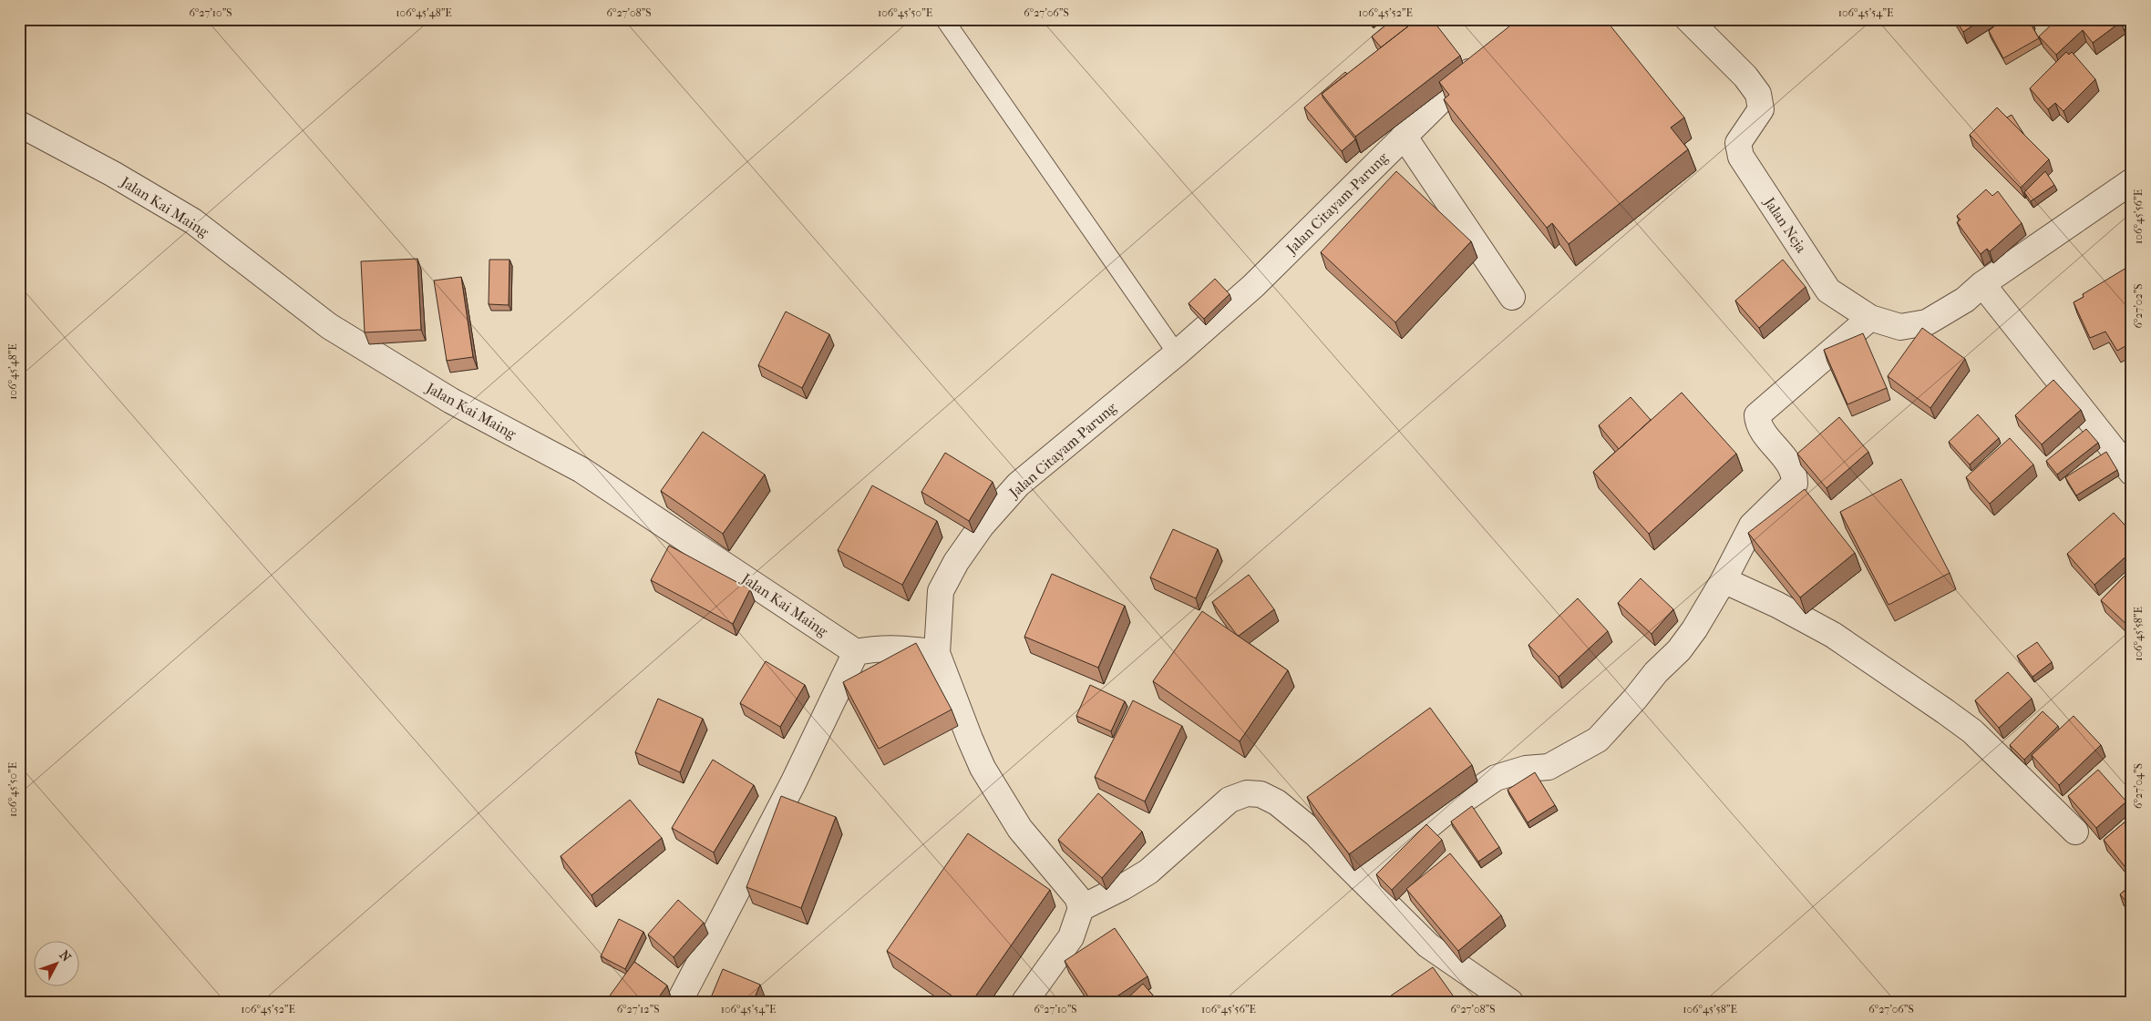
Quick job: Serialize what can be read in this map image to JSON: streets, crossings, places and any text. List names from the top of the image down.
{
  "streets": {
    "street": ["Jalan Citayam-Parung", "Jalan Kai Maing", "Jalan Neja"]
  },
  "north": "top right",
  "coordinates": [
    "6°27'10\"S",
    "106°45'48\"E",
    "6°27'08\"S",
    "106°45'50\"E",
    "6°27'06\"S",
    "106°45'52\"E",
    "106°45'54\"E",
    "106°45'56\"E",
    "6°27'02\"S",
    "106°45'58\"E",
    "6°27'04\"S",
    "6°27'12\"S"
  ]
}
